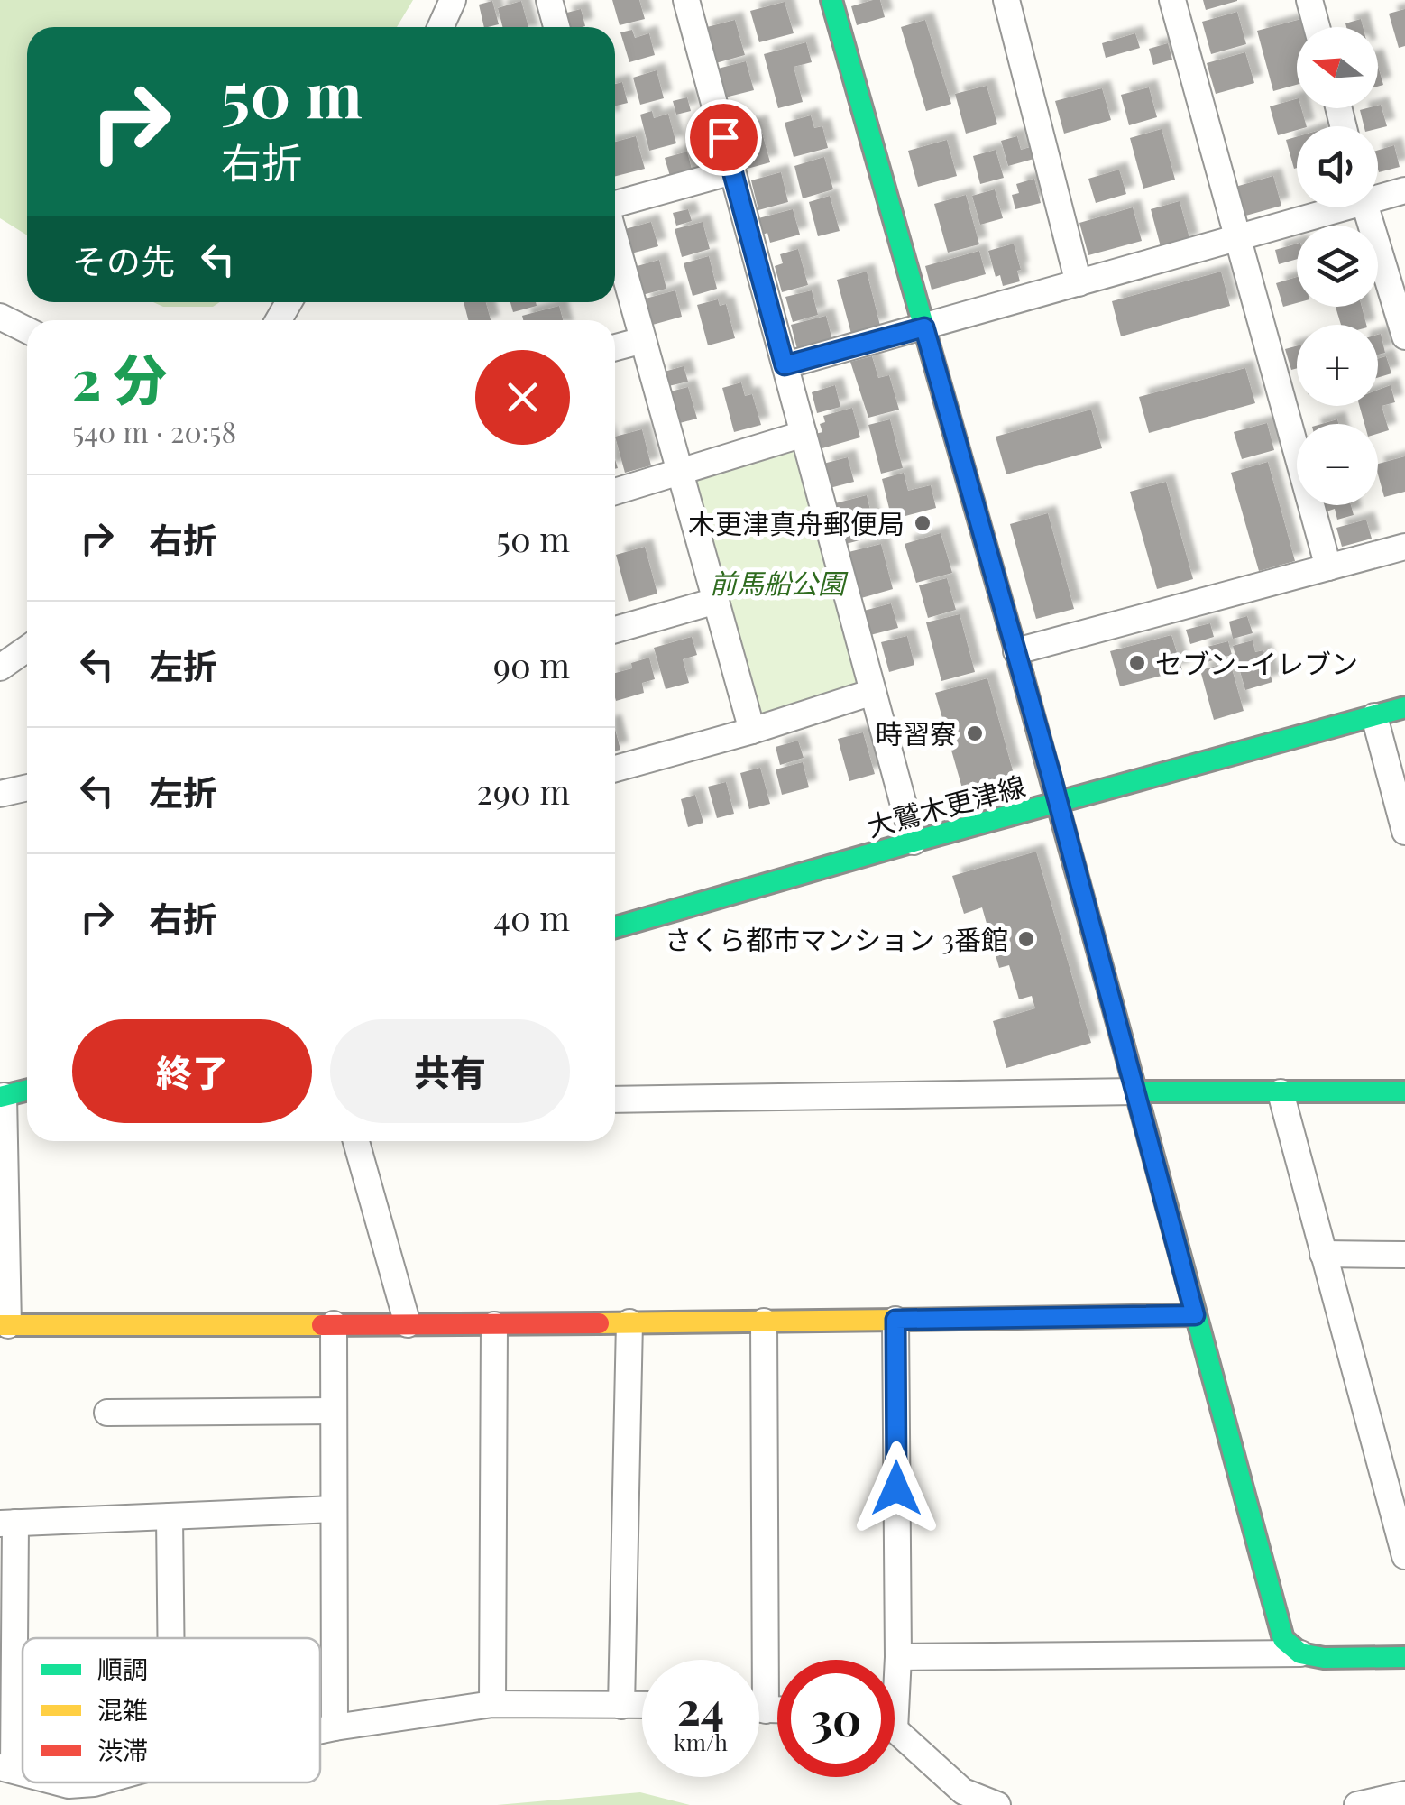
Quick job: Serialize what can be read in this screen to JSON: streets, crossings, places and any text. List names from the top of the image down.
{
  "streets": {
    "street": ["大鷲木更津線"]
  },
  "parks": ["前馬船公園"],
  "places": [
    "木更津真舟郵便局",
    "セブン-イレブン",
    "時習寮",
    "さくら都市マンション 3番館"
  ],
  "legend": ["順調", "混雑", "渋滞"],
  "north": "left",
  "page": {
    "map_buttons": ["+", "−"],
    "turn": ["50 m", "右折"],
    "then": "その先",
    "heading": ["2 分", "540 m · 20:58"],
    "list": [
      {
        "name": "右折",
        "value": "50 m"
      },
      {
        "name": "左折",
        "value": "90 m"
      },
      {
        "name": "左折",
        "value": "290 m"
      },
      {
        "name": "右折",
        "value": "40 m"
      }
    ],
    "buttons": ["終了", "共有"],
    "speed": "24 km/h",
    "limit": "30"
  }
}
